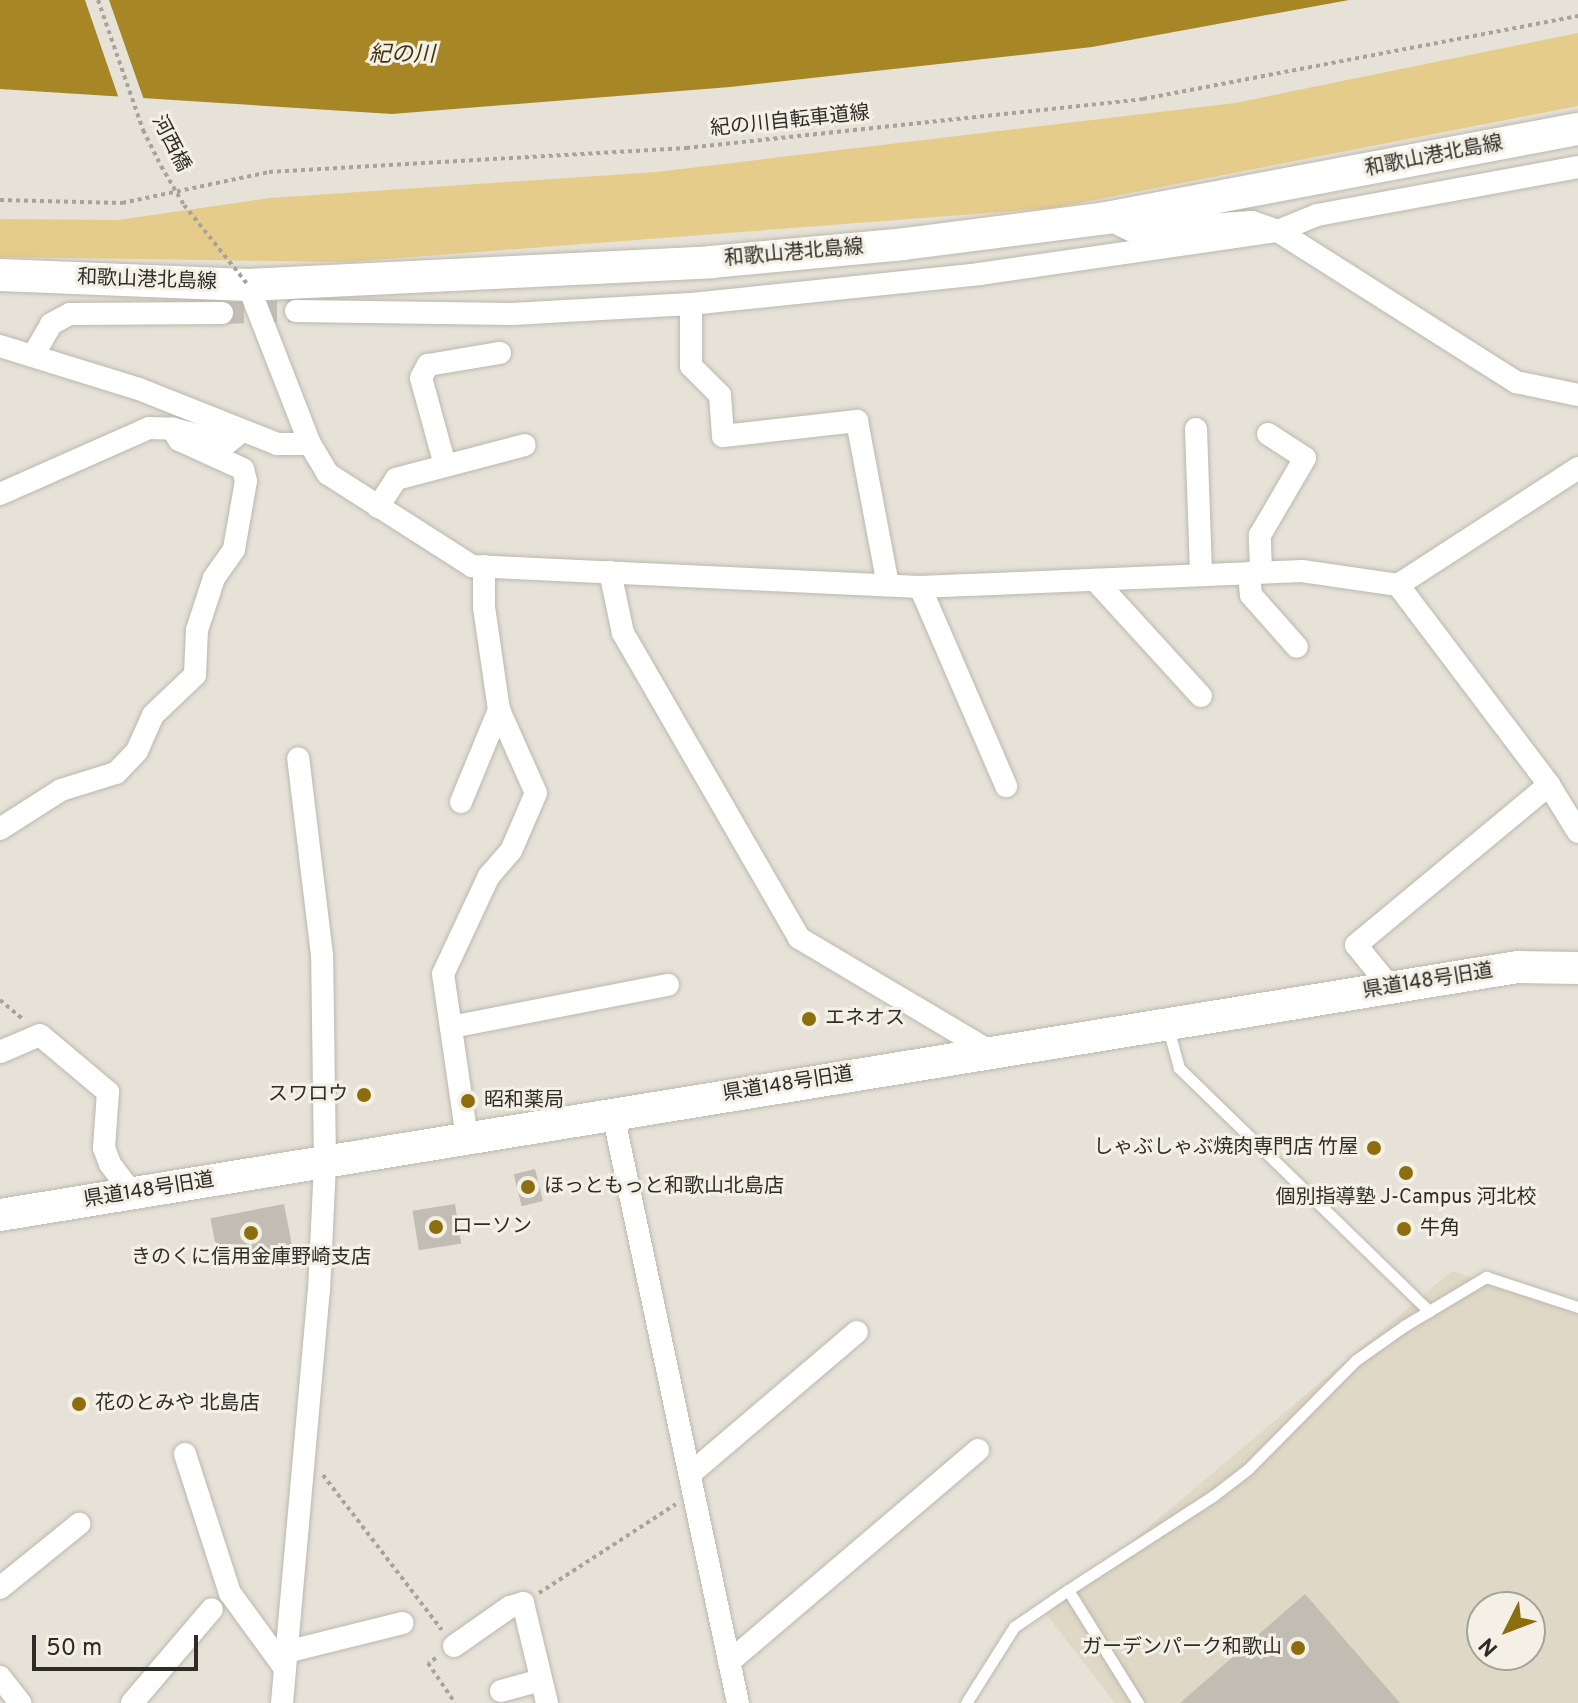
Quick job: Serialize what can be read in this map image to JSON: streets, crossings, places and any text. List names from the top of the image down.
{
  "streets": {
    "street": ["和歌山港北島線", "県道148号旧道"],
    "path": ["紀の川自転車道線", "河西橋"]
  },
  "crossings": [
    ["河西橋", "和歌山港北島線"]
  ],
  "water": ["紀の川"],
  "places": [
    "エネオス",
    "スワロウ",
    "昭和薬局",
    "しゃぶしゃぶ焼肉専門店 竹屋",
    "個別指導塾 J-Campus 河北校",
    "ほっともっと和歌山北島店",
    "ローソン",
    "牛角",
    "きのくに信用金庫野崎支店",
    "花のとみや 北島店",
    "ガーデンパーク和歌山"
  ],
  "scale_bar": "50 m",
  "north": "bottom left"
}
